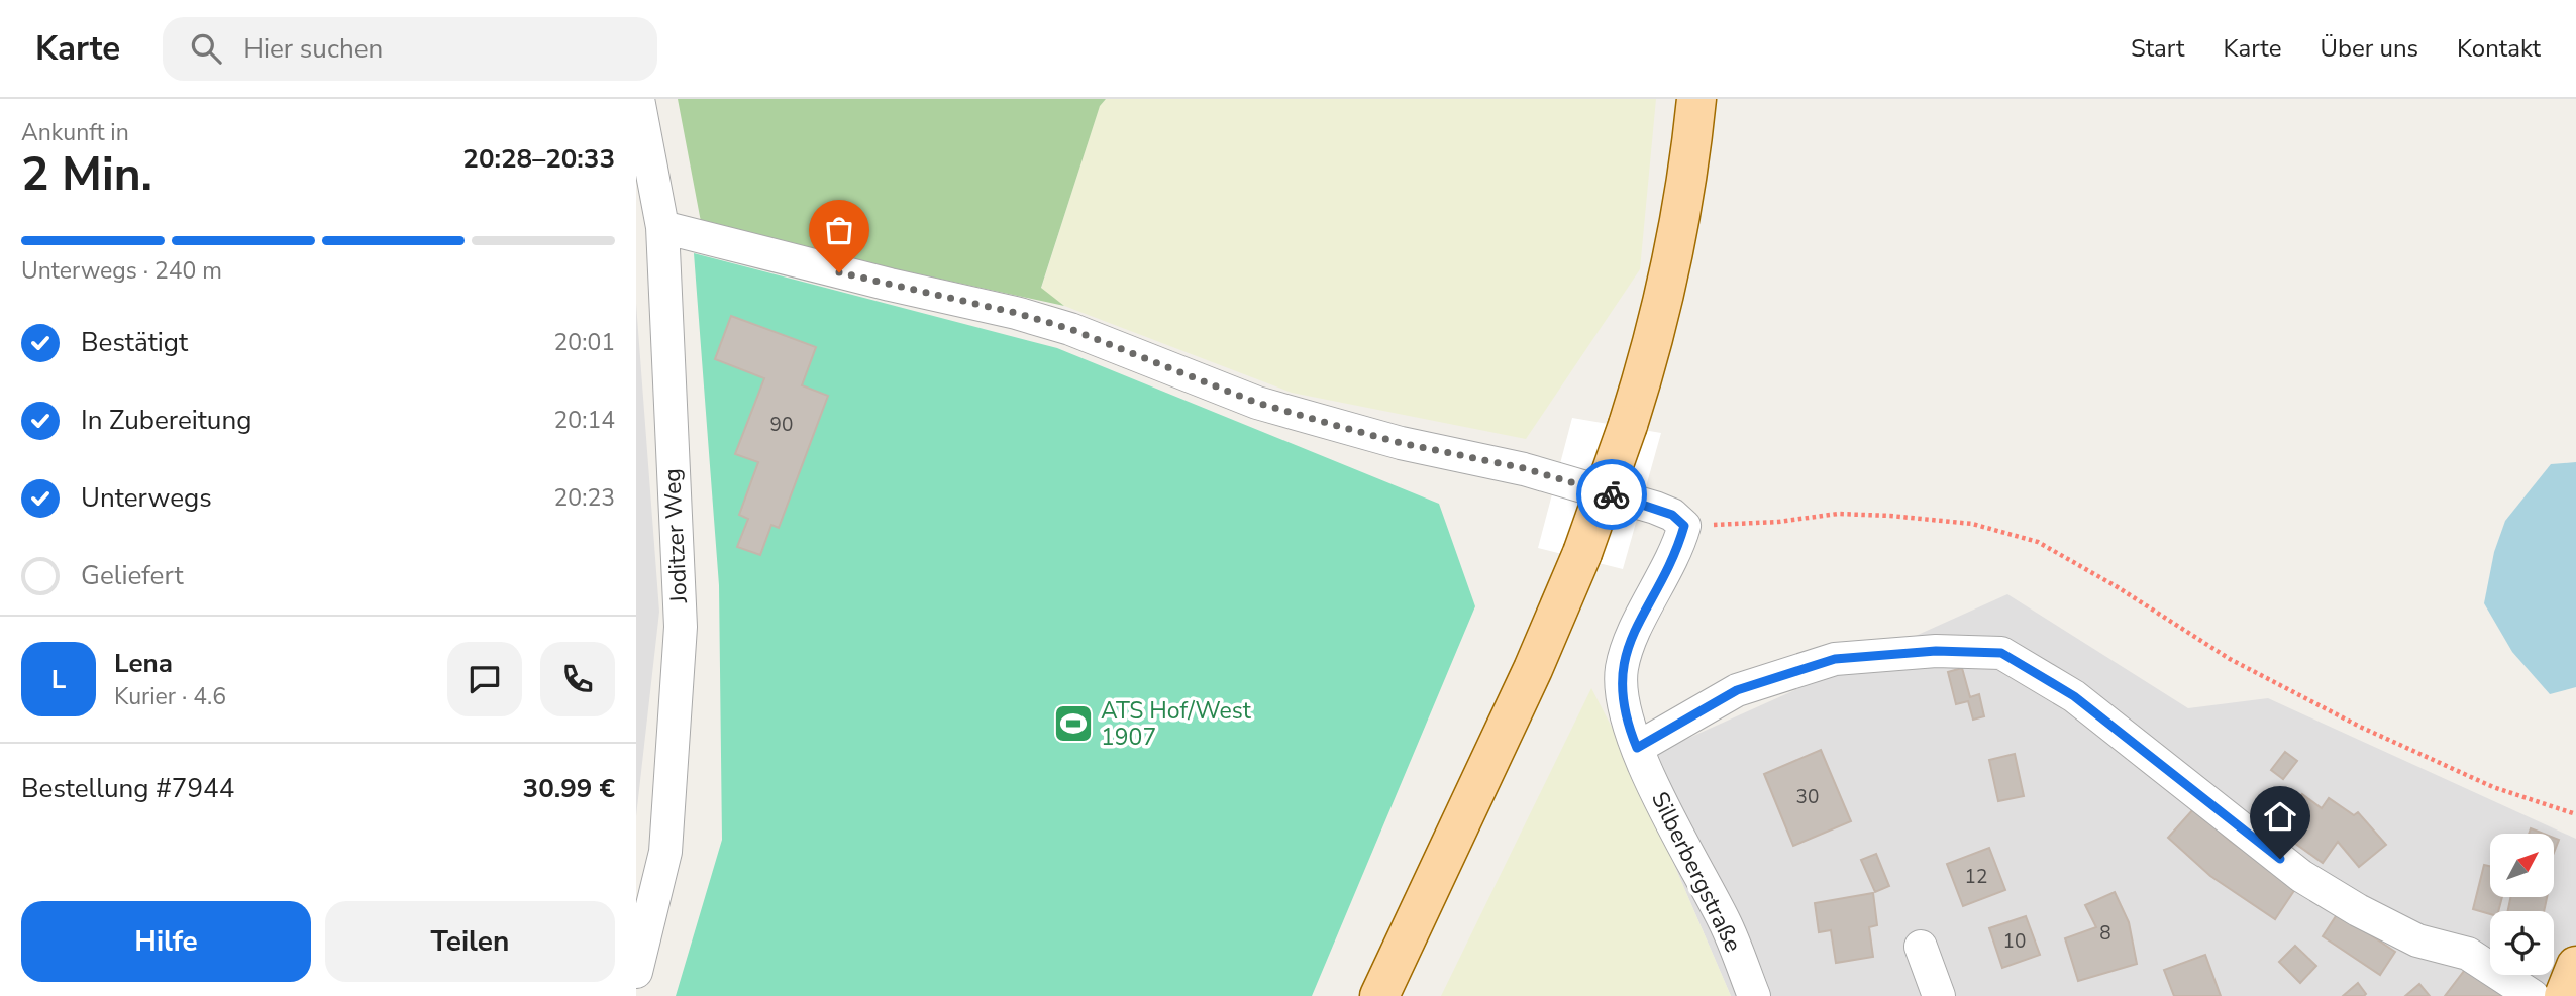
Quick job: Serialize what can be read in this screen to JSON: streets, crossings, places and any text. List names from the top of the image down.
{
  "streets": {
    "street": ["Joditzer Weg", "Silberbergstraße"]
  },
  "places": {
    "sports": ["ATS Hof/West 1907"]
  },
  "house_numbers": [
    "90",
    "30",
    "12",
    "8",
    "10"
  ],
  "north": "top right",
  "page": {
    "header": "Karte",
    "search": "Hier suchen",
    "nav": [
      "Start",
      "Karte",
      "Über uns",
      "Kontakt"
    ],
    "heading": ["2 Min.", "Ankunft in", "20:28–20:33"],
    "panel": [
      "Lena",
      "Kurier · 4.6",
      "Bestellung #7944",
      "30.99 €"
    ],
    "bar": "Unterwegs · 240 m",
    "list": [
      ["Bestätigt", "20:01"],
      ["In Zubereitung", "20:14"],
      ["Unterwegs", "20:23"],
      "Geliefert"
    ],
    "round": "L",
    "buttons": ["Hilfe", "Teilen"]
  }
}
